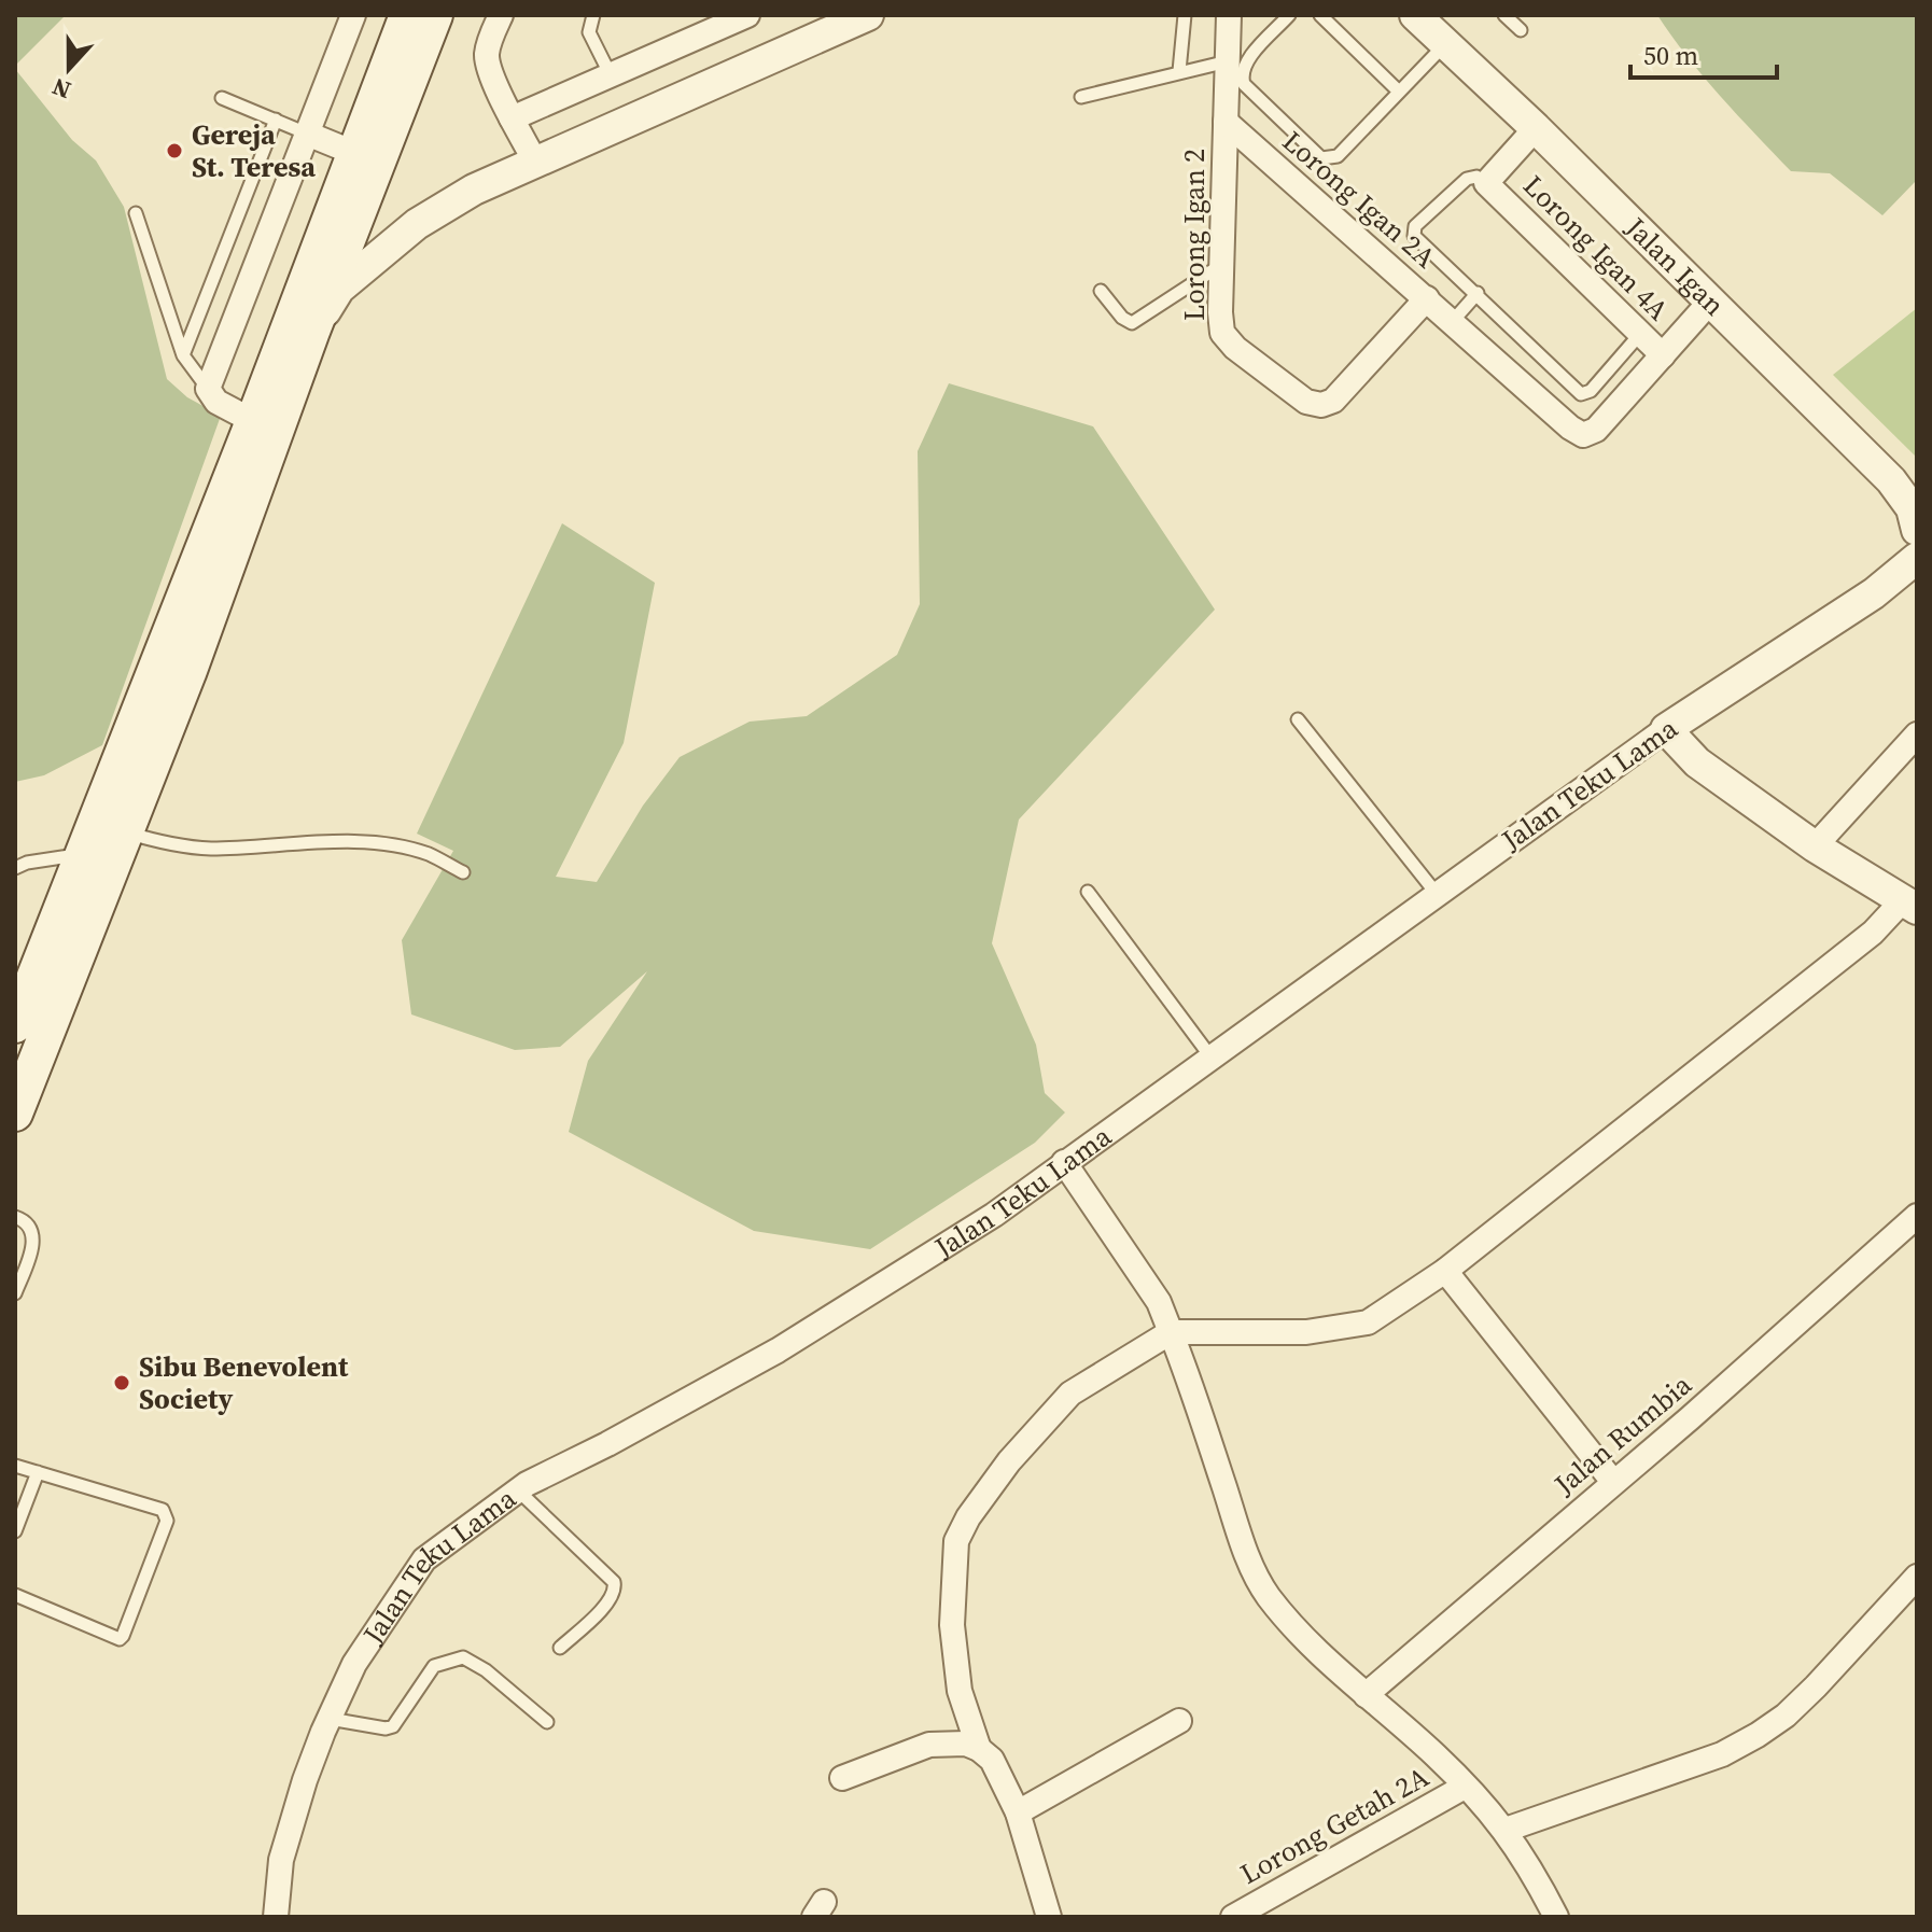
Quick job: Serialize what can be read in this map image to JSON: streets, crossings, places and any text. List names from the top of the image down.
{
  "streets": {
    "street": [
      "Lorong Igan 2A",
      "Lorong Igan 2",
      "Lorong Igan 4A",
      "Jalan Igan",
      "Jalan Teku Lama",
      "Jalan Rumbia",
      "Lorong Getah 2A"
    ]
  },
  "crossings": [
    ["Lorong Igan 2A", "Lorong Igan 2"],
    ["Lorong Igan 2A", "Lorong Igan 4A"]
  ],
  "places": ["Gereja St. Teresa", "Sibu Benevolent Society"],
  "scale_bar": "50 m",
  "north": "bottom"
}
